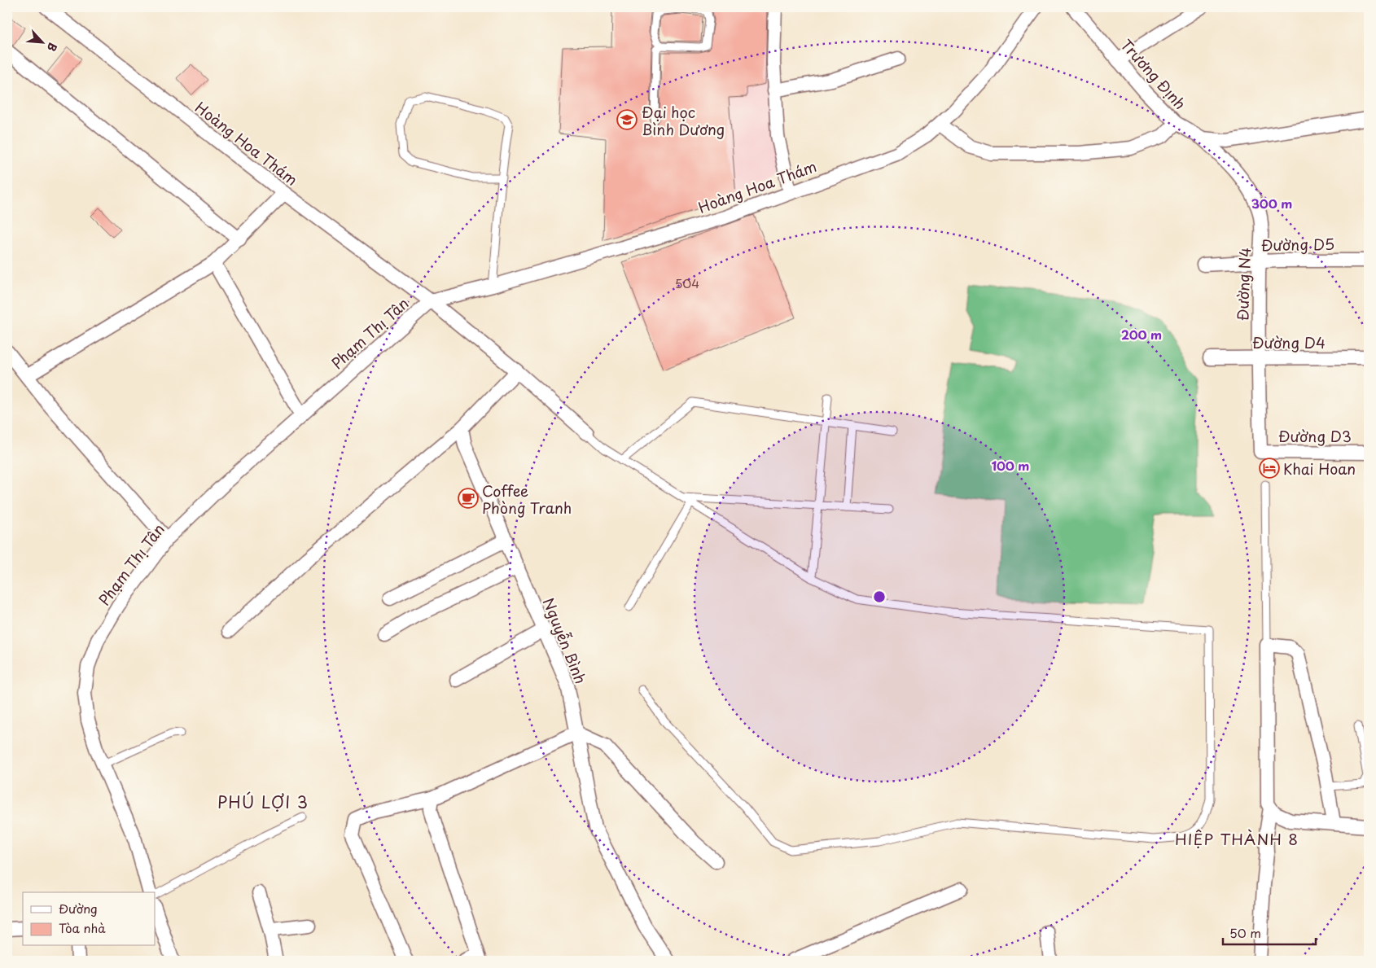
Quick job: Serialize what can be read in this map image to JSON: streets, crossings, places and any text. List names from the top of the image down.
{
  "streets": {
    "street": [
      "Trương Định",
      "Hoàng Hoa Thám",
      "Đường D5",
      "Đường N4",
      "Phạm Thị Tân",
      "Đường D4",
      "Đường D3",
      "Nguyễn Bình"
    ]
  },
  "crossings": [
    ["Trương Định", "Đường N4"],
    ["Hoàng Hoa Thám", "Phạm Thị Tân"],
    ["Đường D5", "Đường N4"],
    ["Đường N4", "Đường D4"],
    ["Đường N4", "Đường D3"]
  ],
  "districts": ["PHÚ LỢI 3", "HIỆP THÀNH 8"],
  "places": {
    "school or university": ["Đại học Bình Dương"],
    "hotel": ["Khai Hoan"],
    "cafe": ["Coffee Phòng Tranh"]
  },
  "house_numbers": ["504"],
  "legend": ["Đường", "Tòa nhà"],
  "scale_bar": "50 m",
  "north": "bottom right",
  "rings": ["300 m", "200 m", "100 m"]
}
